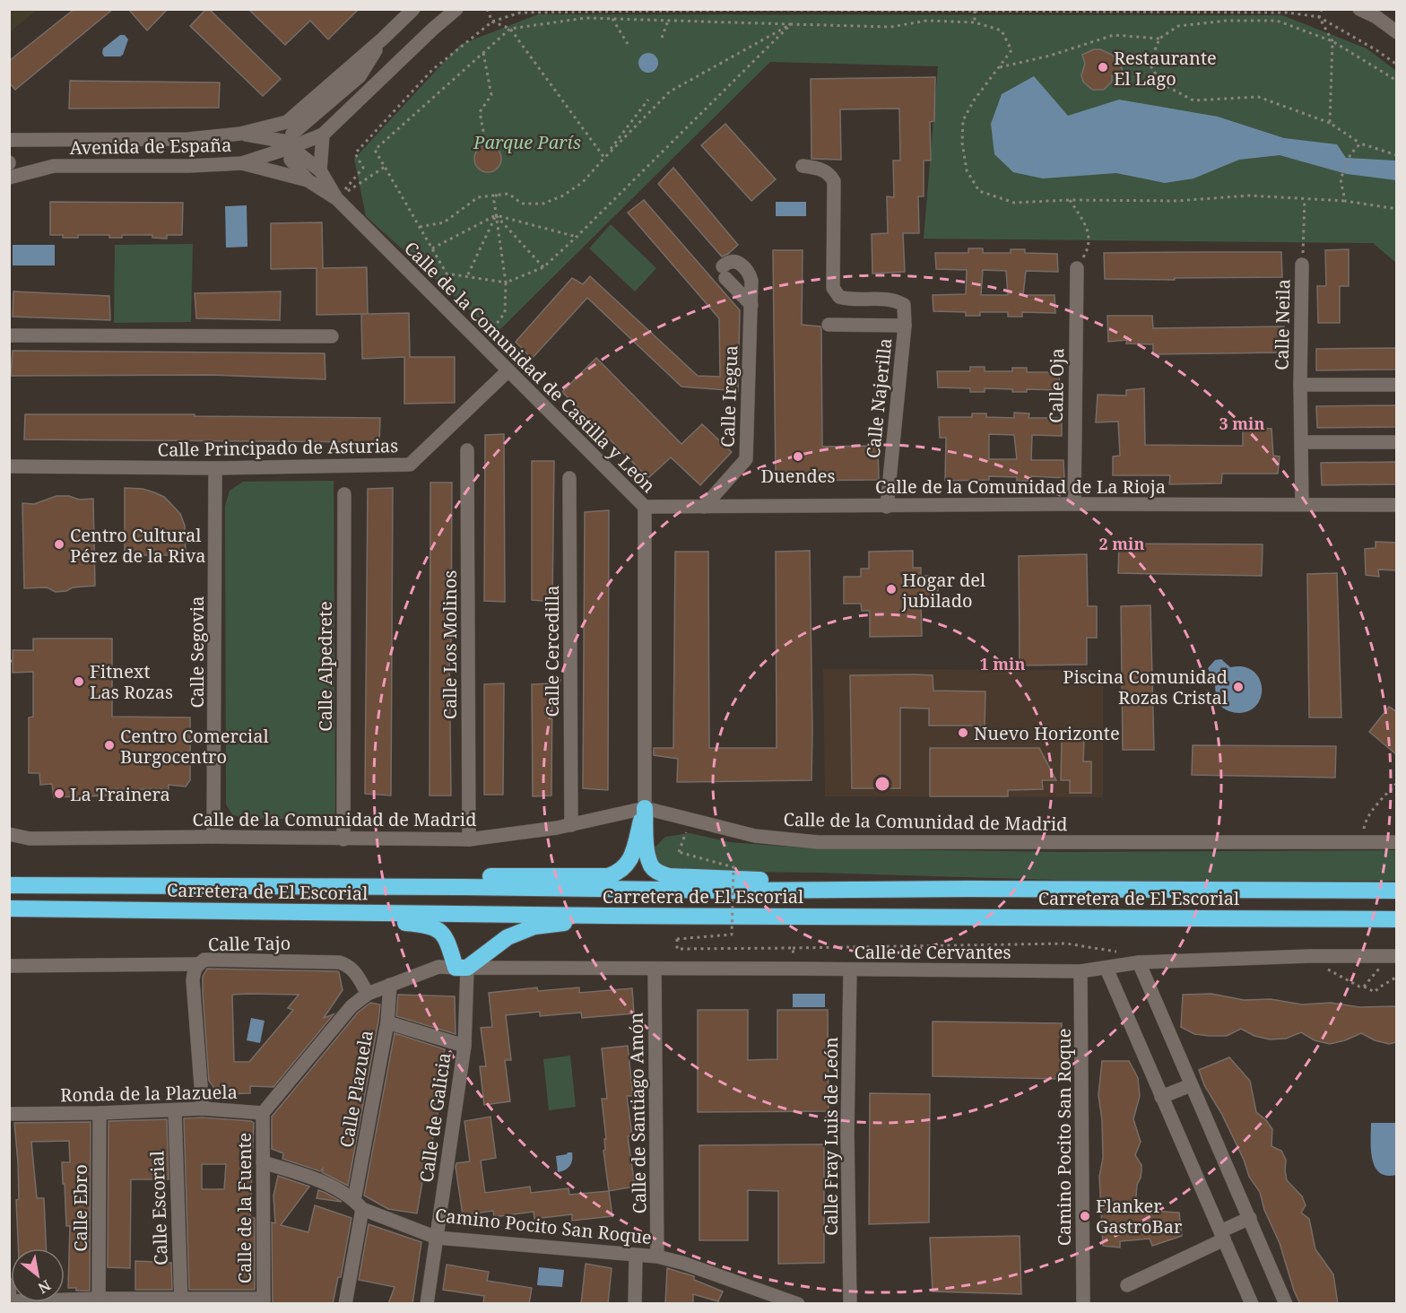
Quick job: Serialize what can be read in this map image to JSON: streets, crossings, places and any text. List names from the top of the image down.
{
  "streets": {
    "highway": ["Carretera de El Escorial"],
    "street": [
      "Avenida de España",
      "Calle Neila",
      "Calle de la Comunidad de Castilla y León",
      "Calle Oja",
      "Calle Iregua",
      "Calle Najerilla",
      "Calle Principado de Asturias",
      "Calle de la Comunidad de La Rioja",
      "Calle Los Molinos",
      "Calle Cercedilla",
      "Calle Segovia",
      "Calle Alpedrete",
      "Calle de la Comunidad de Madrid",
      "Calle Tajo",
      "Calle de Cervantes",
      "Calle Plazuela",
      "Ronda de la Plazuela",
      "Calle de Santiago Amón",
      "Calle de Galicia",
      "Calle Fray Luis de León",
      "Camino Pocito San Roque",
      "Calle Ebro",
      "Calle Escorial",
      "Calle de la Fuente"
    ]
  },
  "crossings": [
    ["Avenida de España", "Calle de la Comunidad de Castilla y León"],
    ["Calle Neila", "Calle de la Comunidad de La Rioja"],
    ["Calle de la Comunidad de Castilla y León", "Calle Principado de Asturias"],
    ["Calle de la Comunidad de Castilla y León", "Calle de la Comunidad de La Rioja"],
    ["Calle de la Comunidad de Castilla y León", "Calle de la Comunidad de Madrid"],
    ["Calle Oja", "Calle de la Comunidad de La Rioja"],
    ["Calle Iregua", "Calle de la Comunidad de La Rioja"],
    ["Calle Najerilla", "Calle de la Comunidad de La Rioja"],
    ["Calle Principado de Asturias", "Calle Segovia"],
    ["Calle Los Molinos", "Calle de la Comunidad de Madrid"],
    ["Calle Cercedilla", "Calle de la Comunidad de Madrid"],
    ["Calle Segovia", "Calle de la Comunidad de Madrid"],
    ["Calle Alpedrete", "Calle de la Comunidad de Madrid"],
    ["Calle Tajo", "Ronda de la Plazuela"],
    ["Calle de Cervantes", "Calle de Santiago Amón"],
    ["Calle de Cervantes", "Calle de Galicia"],
    ["Calle de Cervantes", "Calle Fray Luis de León"],
    ["Calle de Cervantes", "Camino Pocito San Roque"],
    ["Calle Plazuela", "Camino Pocito San Roque"],
    ["Ronda de la Plazuela", "Calle Ebro"],
    ["Ronda de la Plazuela", "Calle Escorial"],
    ["Ronda de la Plazuela", "Calle de la Fuente"],
    ["Calle de Santiago Amón", "Camino Pocito San Roque"],
    ["Calle de Galicia", "Camino Pocito San Roque"],
    ["Camino Pocito San Roque", "Calle de la Fuente"]
  ],
  "parks": ["Parque París"],
  "places": [
    "Restaurante El Lago",
    "Duendes",
    "Centro Cultural Pérez de la Riva",
    "Hogar del jubilado",
    "Fitnext Las Rozas",
    "Piscina Comunidad Rozas Cristal",
    "Nuevo Horizonte",
    "Centro Comercial Burgocentro",
    "La Trainera",
    "Flanker GastroBar"
  ],
  "north": "bottom right",
  "rings": ["3 min", "2 min", "1 min"]
}
